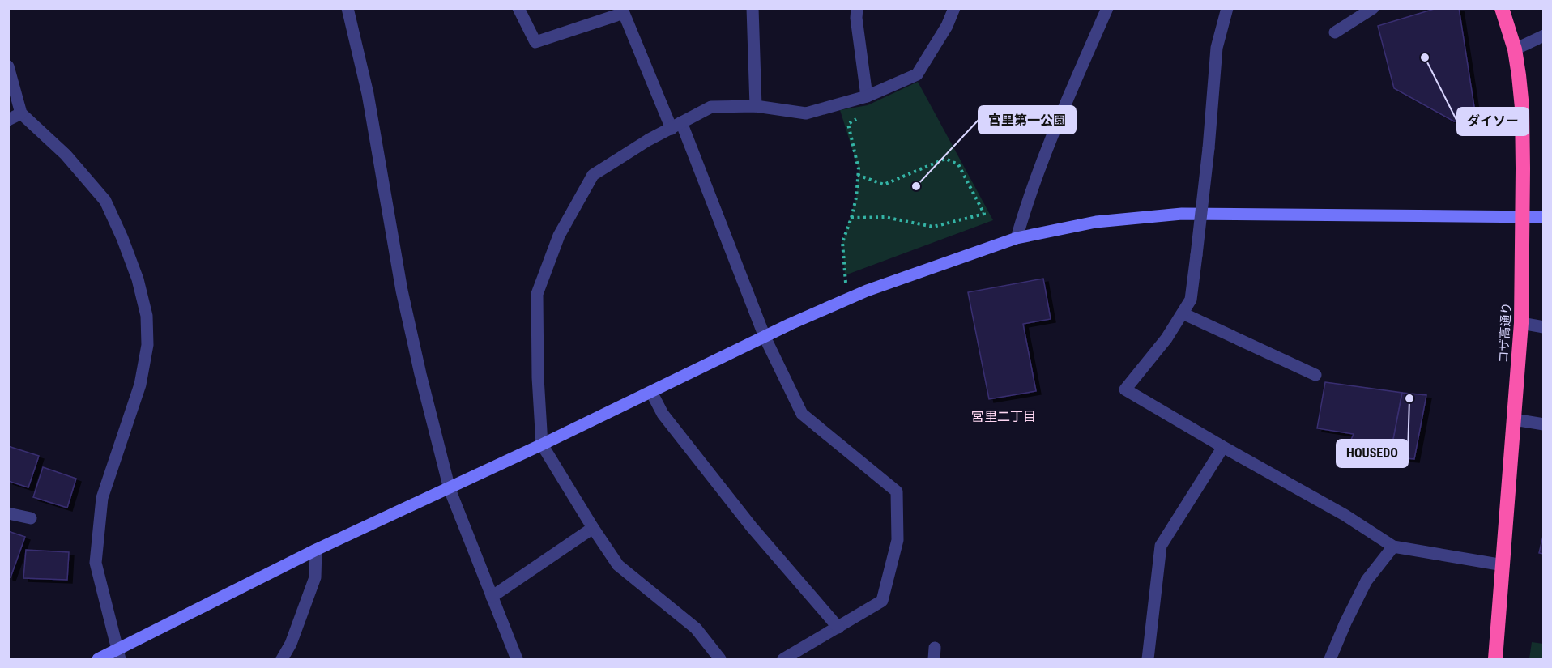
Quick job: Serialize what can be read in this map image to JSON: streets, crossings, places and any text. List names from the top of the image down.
{
  "streets": {
    "highway": ["コザ高通り"]
  },
  "districts": ["宮里二丁目"],
  "places": ["ダイソー", "宮里第一公園", "HOUSEDO"]
}
